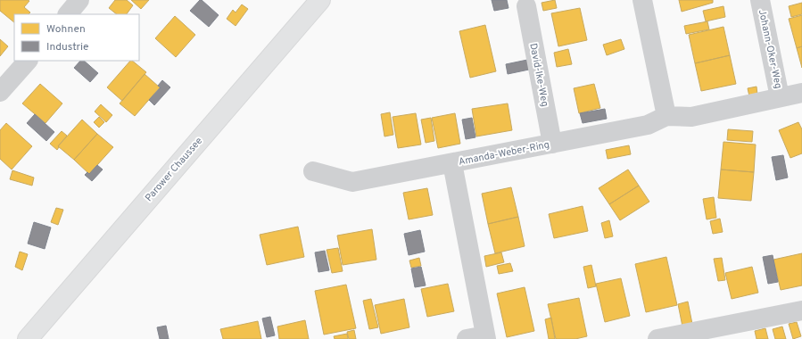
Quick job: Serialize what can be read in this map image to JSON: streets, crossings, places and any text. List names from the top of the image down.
{
  "streets": {
    "street": [
      "Johann-Oker-Weg",
      "David-Ike-Weg",
      "Amanda-Weber-Ring",
      "Parower Chaussee"
    ]
  },
  "crossings": [
    ["Johann-Oker-Weg", "Amanda-Weber-Ring"],
    ["David-Ike-Weg", "Amanda-Weber-Ring"]
  ],
  "legend": ["Wohnen", "Industrie"]
}
